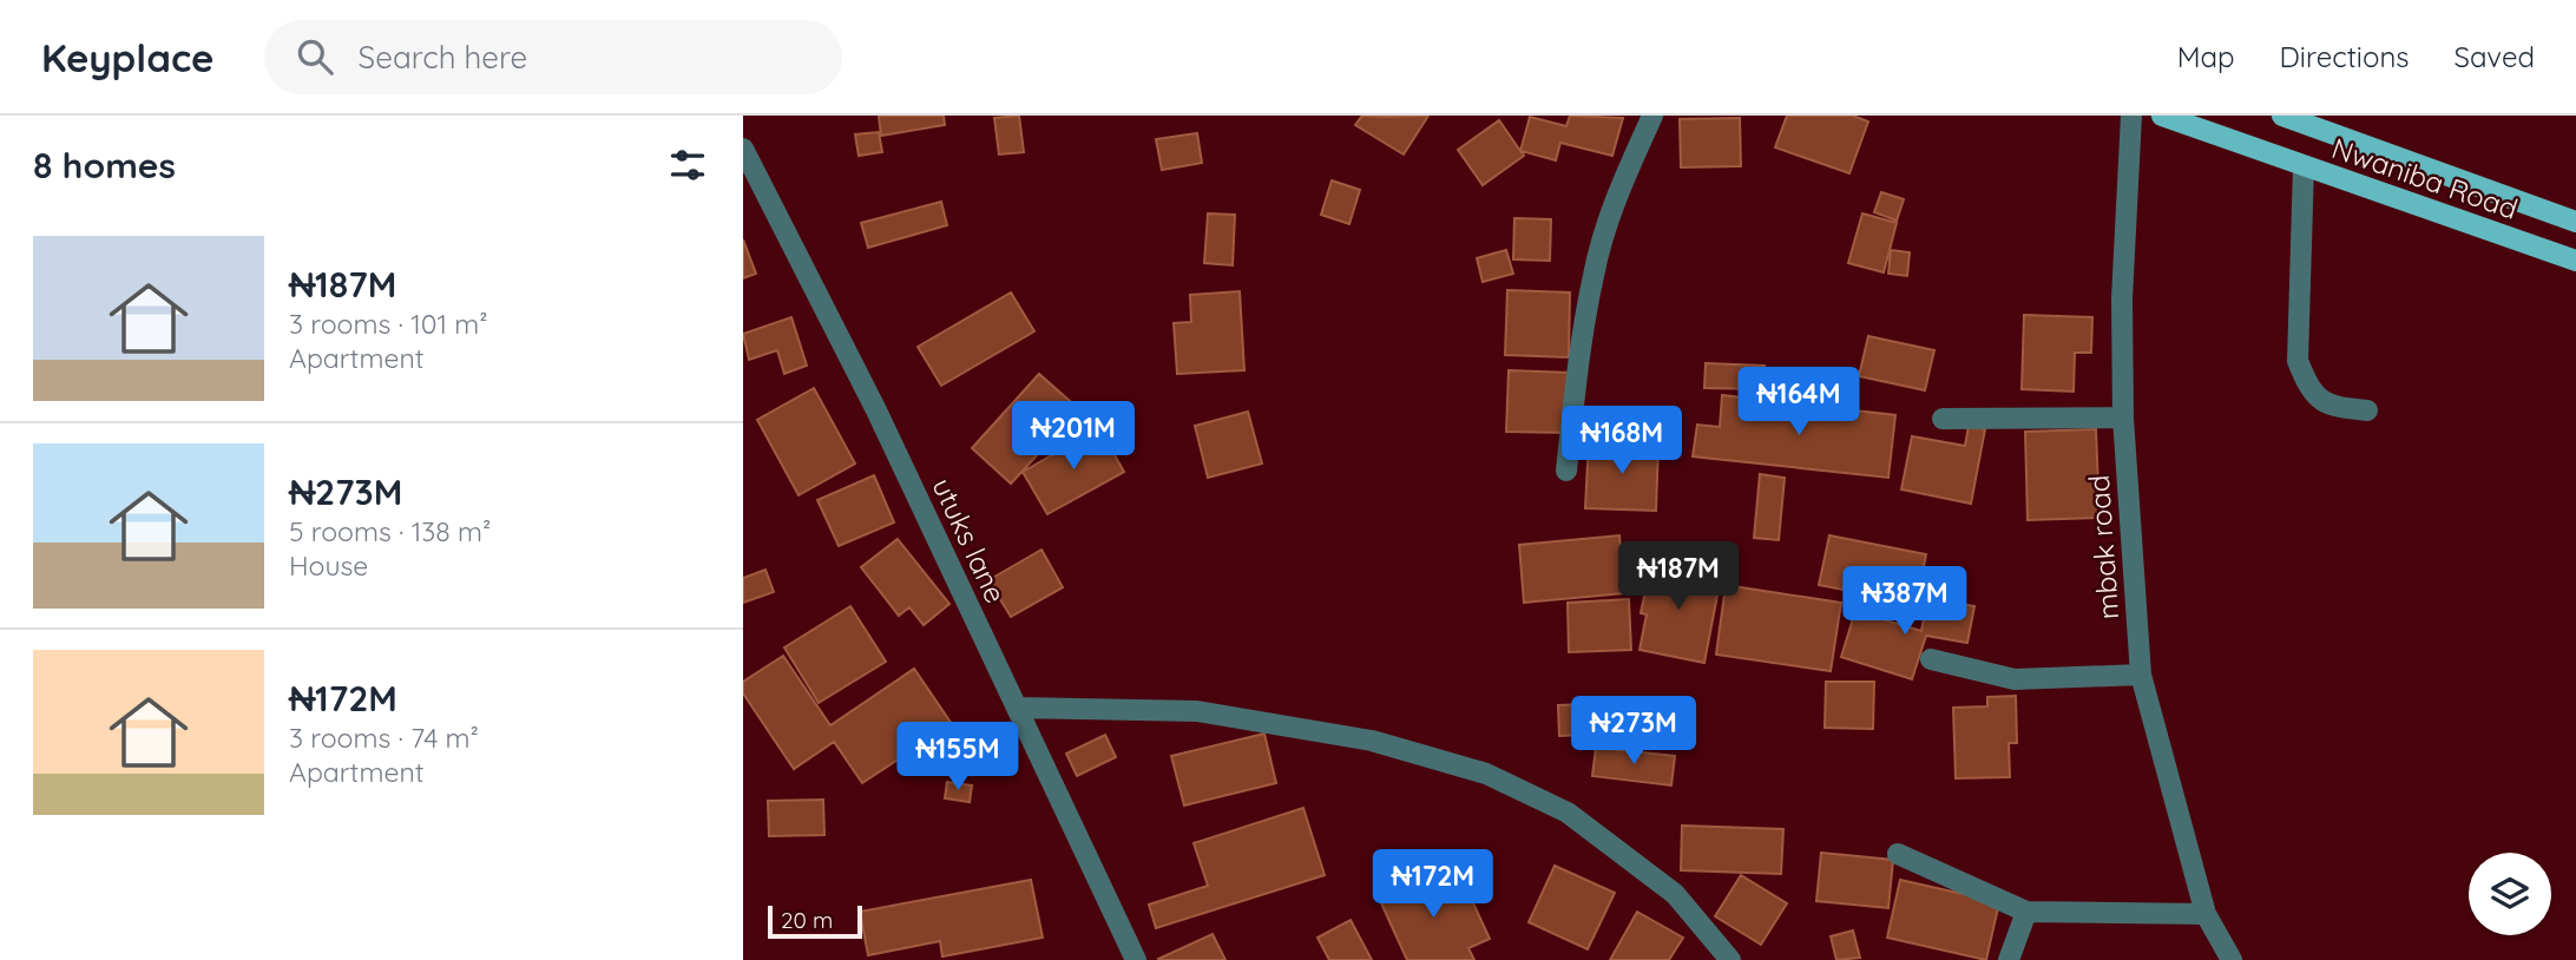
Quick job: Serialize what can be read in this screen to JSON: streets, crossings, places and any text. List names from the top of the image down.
{
  "streets": {
    "main road": ["Nwaniba Road"],
    "street": ["utuks lane", "mbak road"]
  },
  "scale_bar": "20 m",
  "page": {
    "header": "Keyplace",
    "search": "Search here",
    "nav": ["Map", "Directions", "Saved"],
    "heading": "8 homes",
    "list": [
      {
        "name": "₦187M",
        "note": "3 rooms · 101 m² · Apartment"
      },
      {
        "name": "₦273M",
        "note": "5 rooms · 138 m² · House"
      },
      {
        "name": "₦172M",
        "note": "3 rooms · 74 m² · Apartment"
      }
    ],
    "price": [
      "₦164M",
      "₦201M",
      "₦168M",
      "₦187M",
      "₦387M",
      "₦273M",
      "₦155M",
      "₦172M"
    ],
    "scale": "20 m"
  }
}
